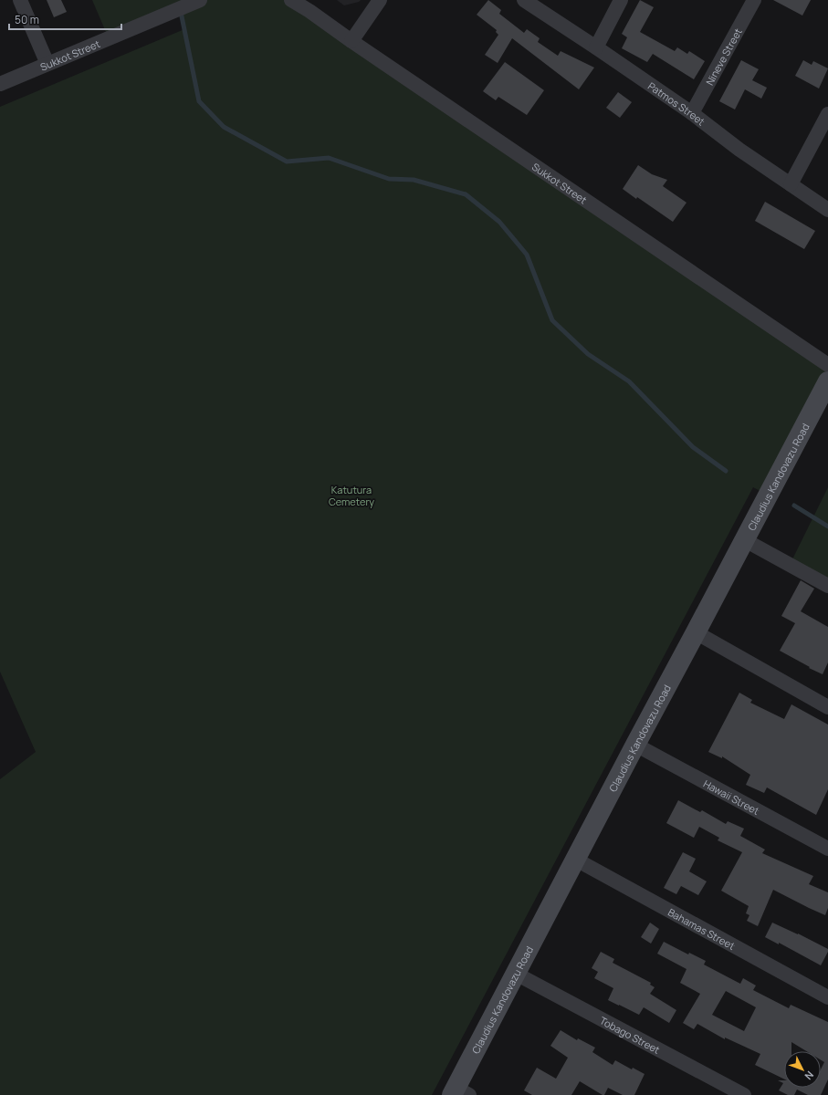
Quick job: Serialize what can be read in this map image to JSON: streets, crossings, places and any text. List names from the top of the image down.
{
  "streets": {
    "street": [
      "Sukkot Street",
      "Nineve Street",
      "Patmos Street",
      "Claudius Kandovazu Road",
      "Hawaii Street",
      "Bahamas Street",
      "Tobago Street"
    ]
  },
  "crossings": [
    ["Nineve Street", "Patmos Street"],
    ["Claudius Kandovazu Road", "Hawaii Street"],
    ["Claudius Kandovazu Road", "Bahamas Street"],
    ["Claudius Kandovazu Road", "Tobago Street"]
  ],
  "parks": ["Katutura Cemetery"],
  "scale_bar": "50 m",
  "north": "bottom right"
}
